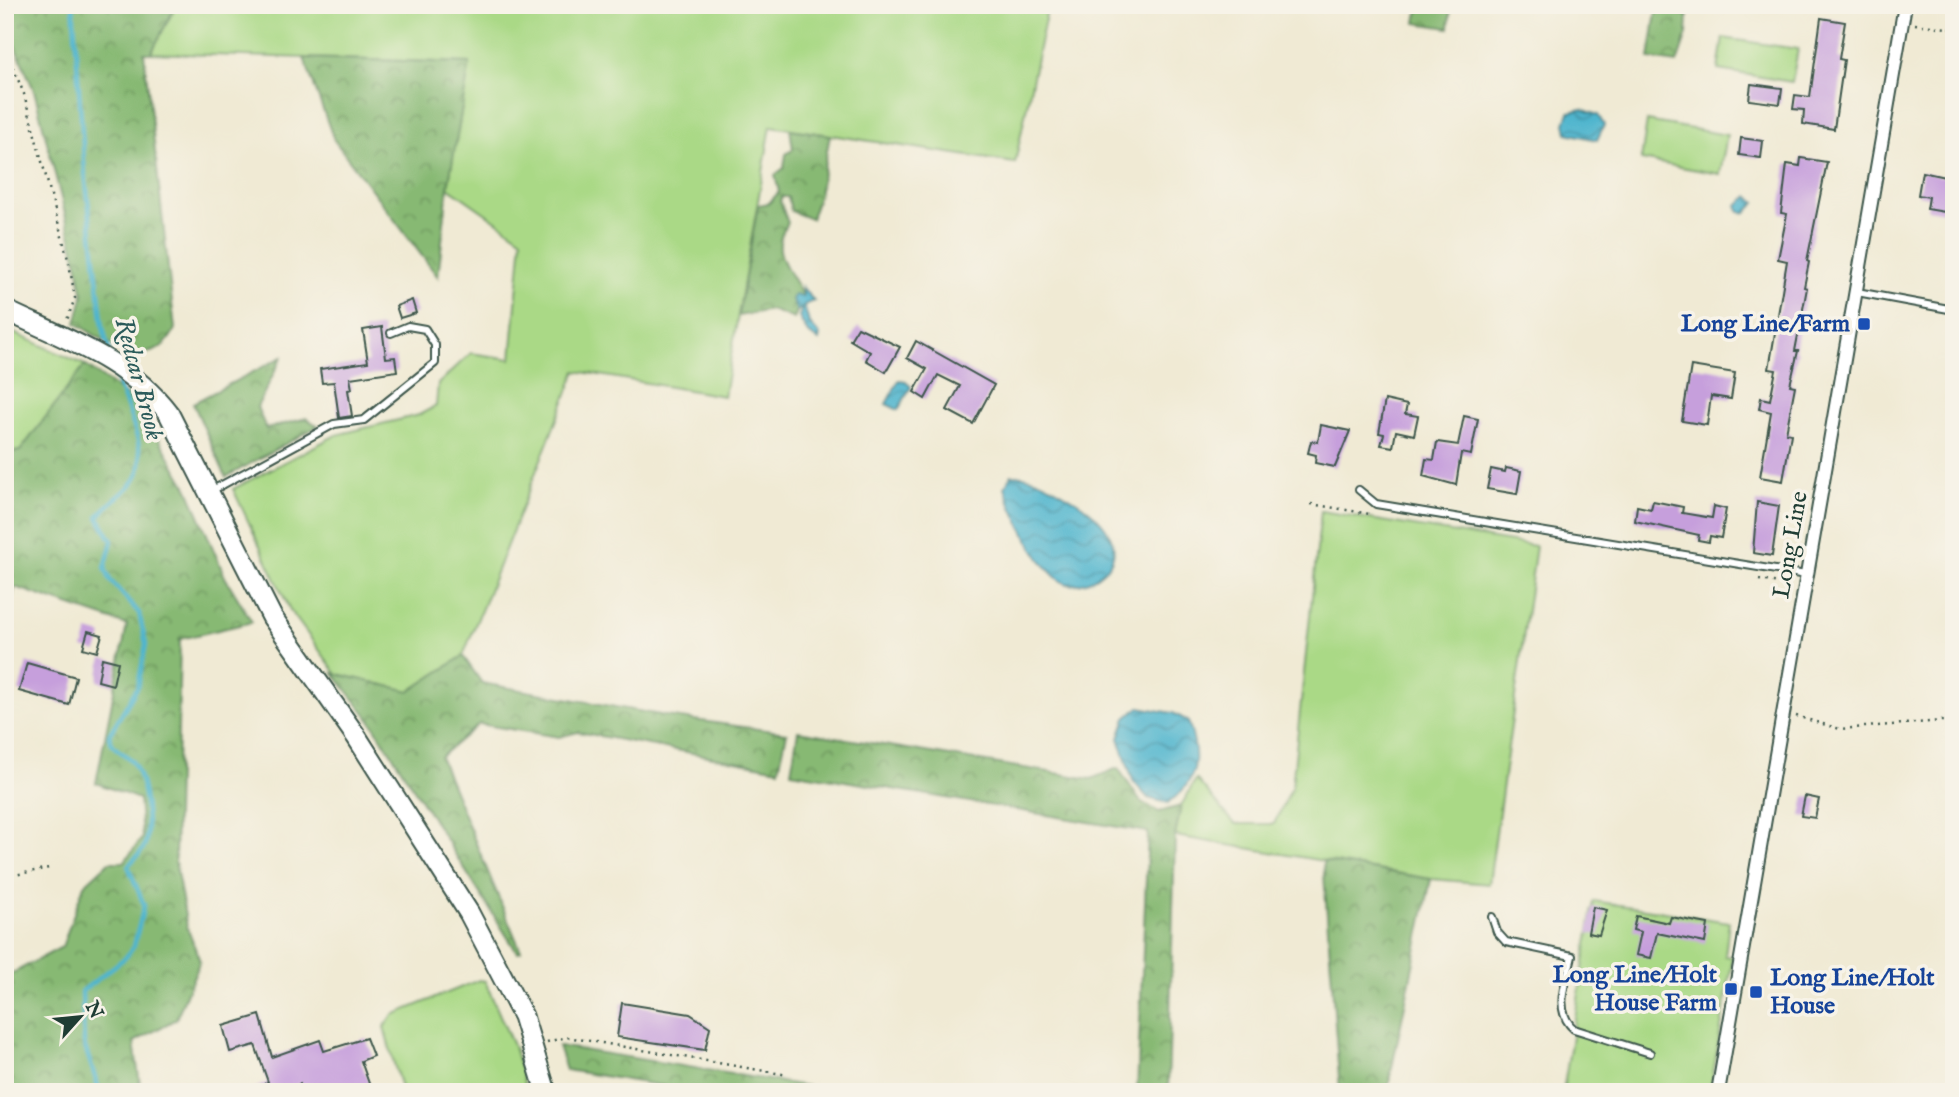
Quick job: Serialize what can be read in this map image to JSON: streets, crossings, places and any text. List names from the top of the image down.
{
  "streets": {
    "street": ["Long Line"]
  },
  "water": ["Redcar Brook"],
  "places": {
    "transit": ["Long Line/Farm", "Long Line/Holt House Farm", "Long Line/Holt House"]
  },
  "north": "top right"
}
